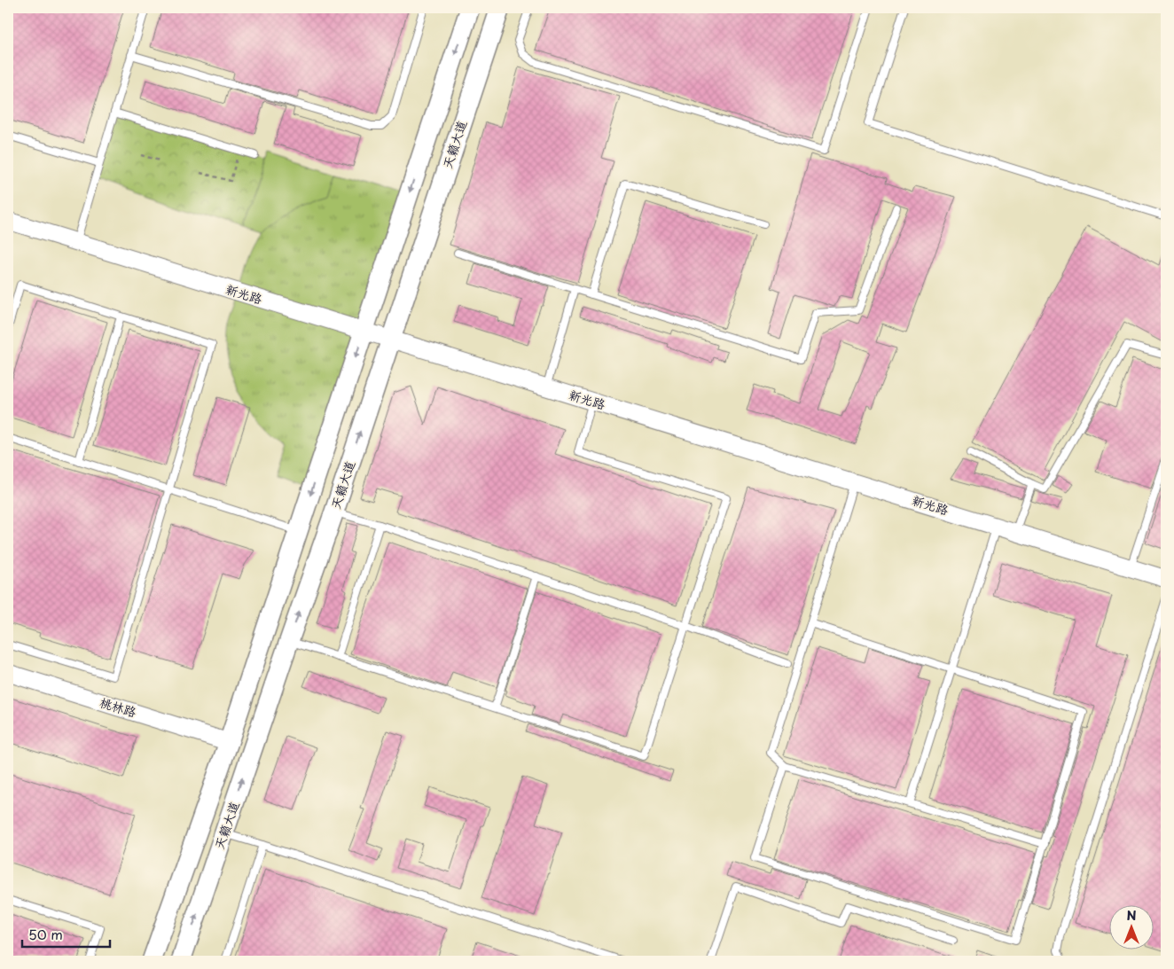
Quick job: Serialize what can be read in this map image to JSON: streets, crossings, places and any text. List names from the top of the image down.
{
  "streets": {
    "main road": ["天籁大道"],
    "street": ["新光路", "桃林路"]
  },
  "crossings": [
    ["天籁大道", "新光路"]
  ],
  "scale_bar": "50 m",
  "north": "top"
}
